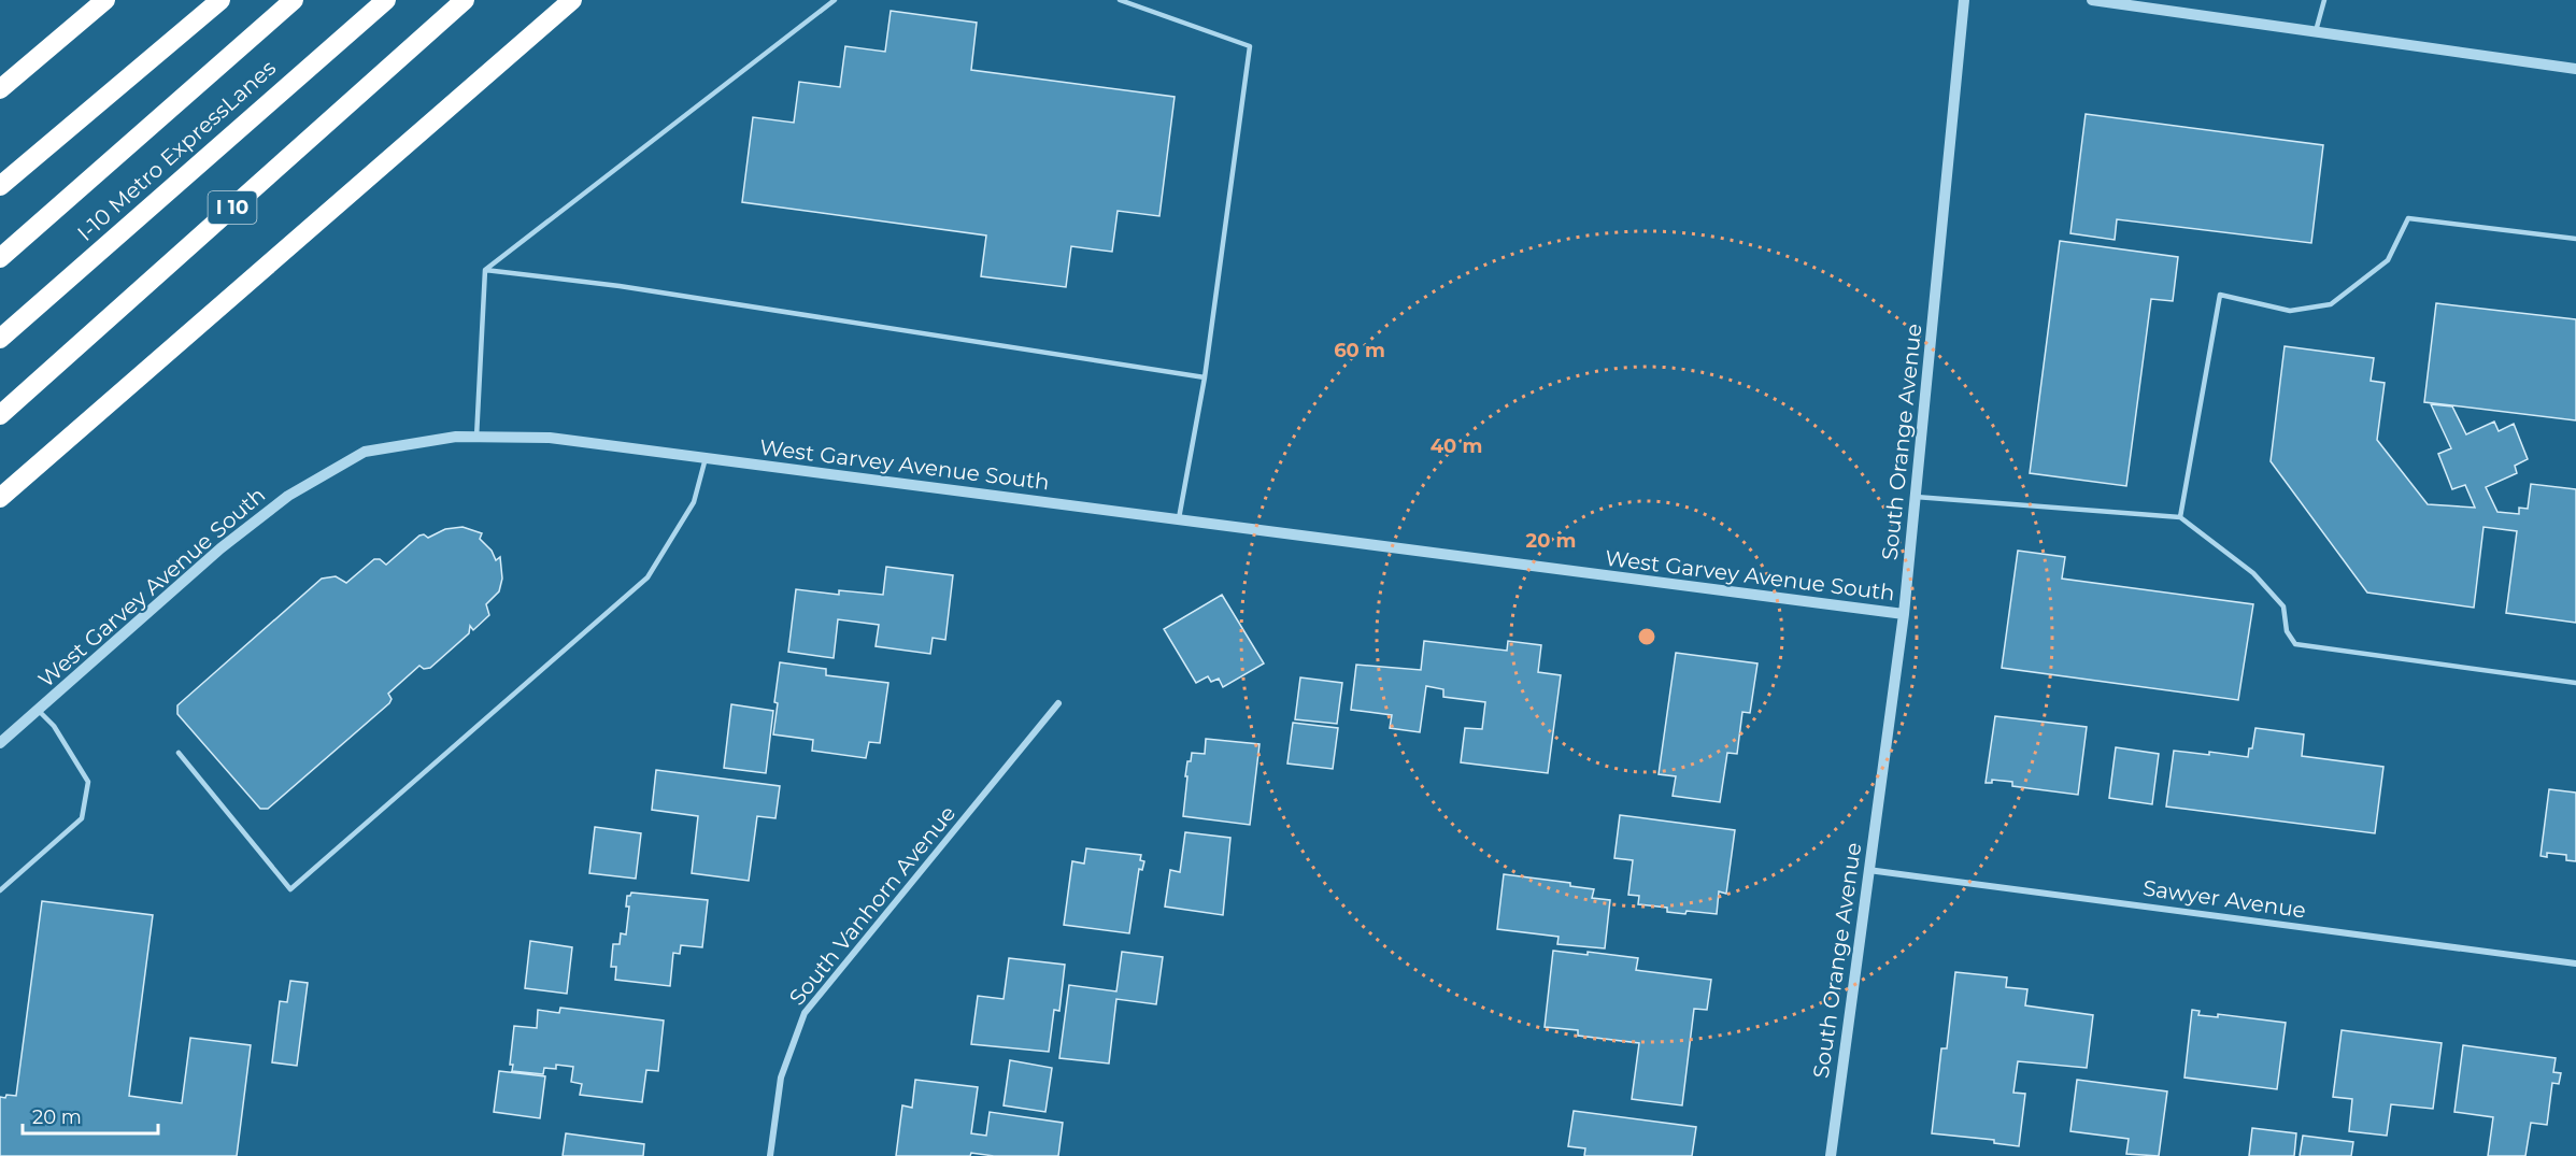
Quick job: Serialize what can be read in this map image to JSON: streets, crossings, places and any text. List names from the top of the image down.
{
  "streets": {
    "highway": ["I-10 Metro ExpressLanes", "I 10"],
    "street": [
      "South Orange Avenue",
      "West Garvey Avenue South",
      "Sawyer Avenue",
      "South Vanhorn Avenue"
    ]
  },
  "crossings": [
    ["South Orange Avenue", "West Garvey Avenue South"],
    ["South Orange Avenue", "Sawyer Avenue"]
  ],
  "scale_bar": "20 m",
  "rings": ["60 m", "40 m", "20 m"]
}
